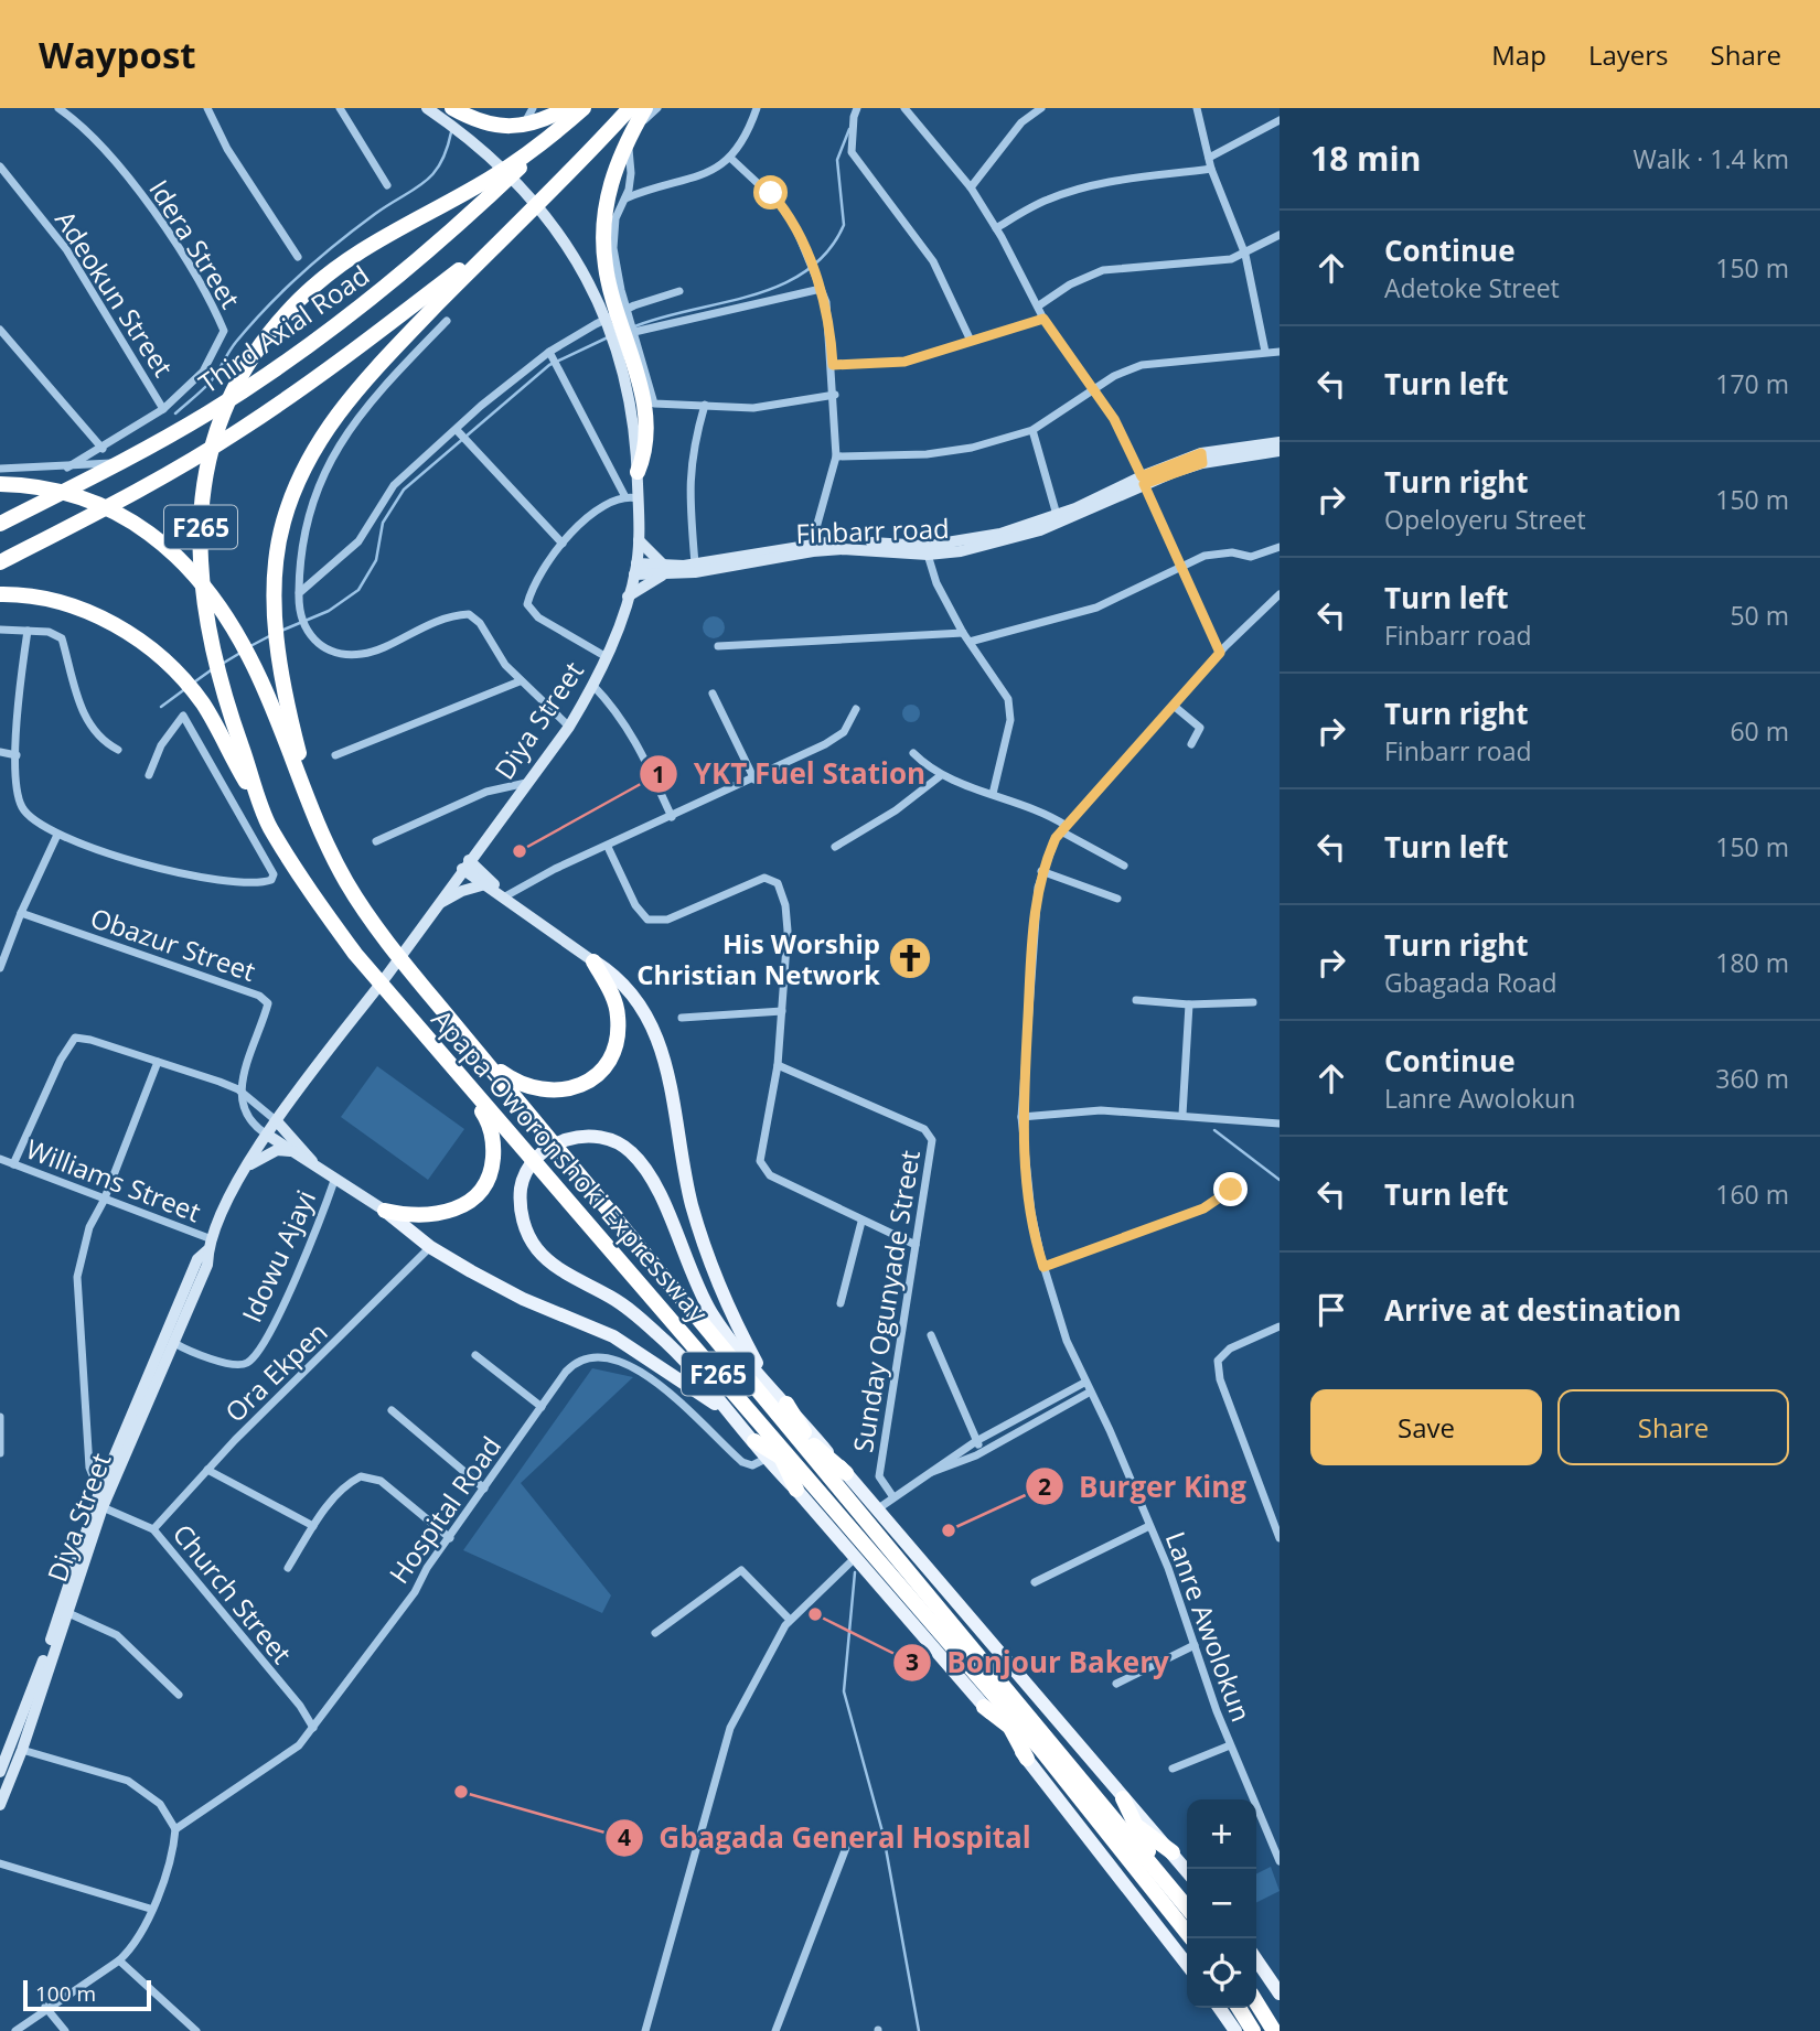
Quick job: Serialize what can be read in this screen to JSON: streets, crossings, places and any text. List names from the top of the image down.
{
  "streets": {
    "highway": ["Third Axial Road", "F265", "Apapa-Oworonshoki Expressway"],
    "main road": ["Finbarr road", "Diya Street"],
    "street": [
      "Idera Street",
      "Adeokun Street",
      "Obazur Street",
      "Williams Street",
      "Idowu Ajayi",
      "Sunday Ogunyade Street",
      "Ora Ekpen",
      "Hospital Road",
      "Church Street",
      "Lanre Awolokun"
    ]
  },
  "crossings": [
    ["Idera Street", "Adeokun Street"],
    ["Third Axial Road", "F265"],
    ["F265", "Apapa-Oworonshoki Expressway"],
    ["Diya Street", "Williams Street"],
    ["Diya Street", "Idowu Ajayi"],
    ["Diya Street", "Church Street"],
    ["Ora Ekpen", "Church Street"],
    ["Hospital Road", "Church Street"]
  ],
  "places": {
    "other": [
      "YKT Fuel Station",
      "Burger King",
      "Bonjour Bakery",
      "Gbagada General Hospital"
    ],
    "church": ["His Worship Christian Network"]
  },
  "scale_bar": "100 m",
  "page": {
    "header": "Waypost",
    "nav": ["Map", "Layers", "Share"],
    "heading": ["18 min", "Walk · 1.4 km"],
    "list": [
      ["Continue", "Adetoke Street", "150 m"],
      ["Turn left", "170 m"],
      ["Turn right", "Opeloyeru Street", "150 m"],
      ["Turn left", "Finbarr road", "50 m"],
      ["Turn right", "Finbarr road", "60 m"],
      ["Turn left", "150 m"],
      ["Turn right", "Gbagada Road", "180 m"],
      ["Continue", "Lanre Awolokun", "360 m"],
      ["Turn left", "160 m"],
      "Arrive at destination"
    ],
    "buttons": ["Save", "Share"],
    "map_buttons": ["+", "−"],
    "scale": "100 m"
  }
}
